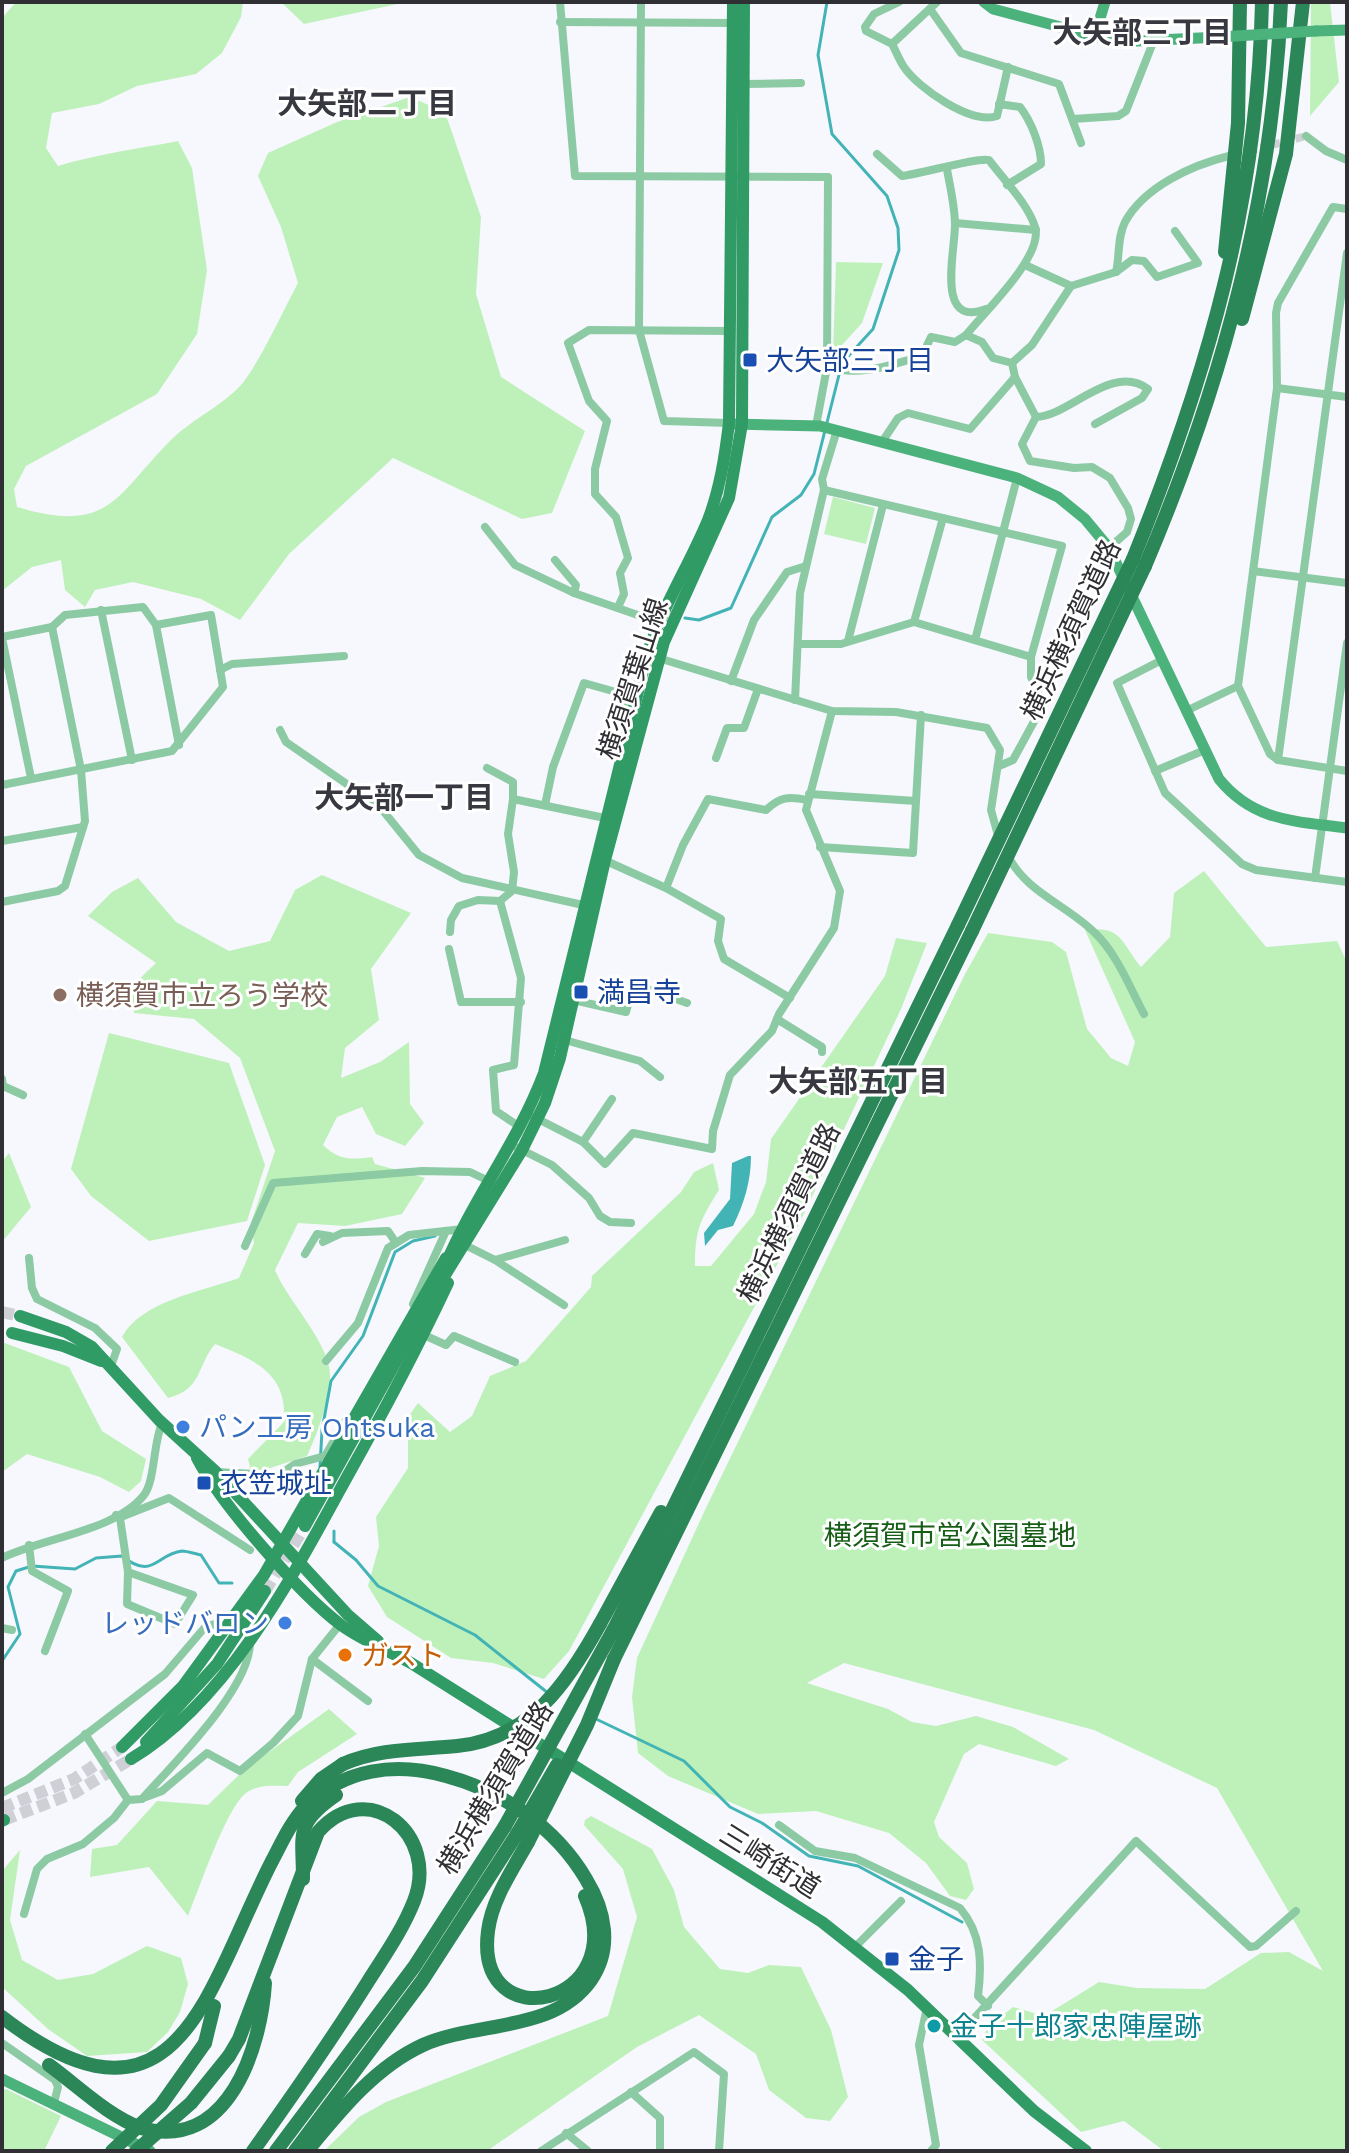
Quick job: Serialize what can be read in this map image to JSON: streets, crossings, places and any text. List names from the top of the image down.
{
  "streets": {
    "highway": ["横浜横須賀道路"],
    "main road": ["横須賀葉山線", "三崎街道"]
  },
  "districts": [
    "大矢部三丁目",
    "大矢部二丁目",
    "大矢部一丁目",
    "大矢部五丁目"
  ],
  "parks": ["横須賀市営公園墓地"],
  "places": {
    "transit": [
      "大矢部三丁目",
      "満昌寺",
      "衣笠城址",
      "金子"
    ],
    "other": [
      "横須賀市立ろう学校",
      "パン工房 Ohtsuka",
      "レッドバロン",
      "ガスト",
      "金子十郎家忠陣屋跡"
    ]
  }
}
